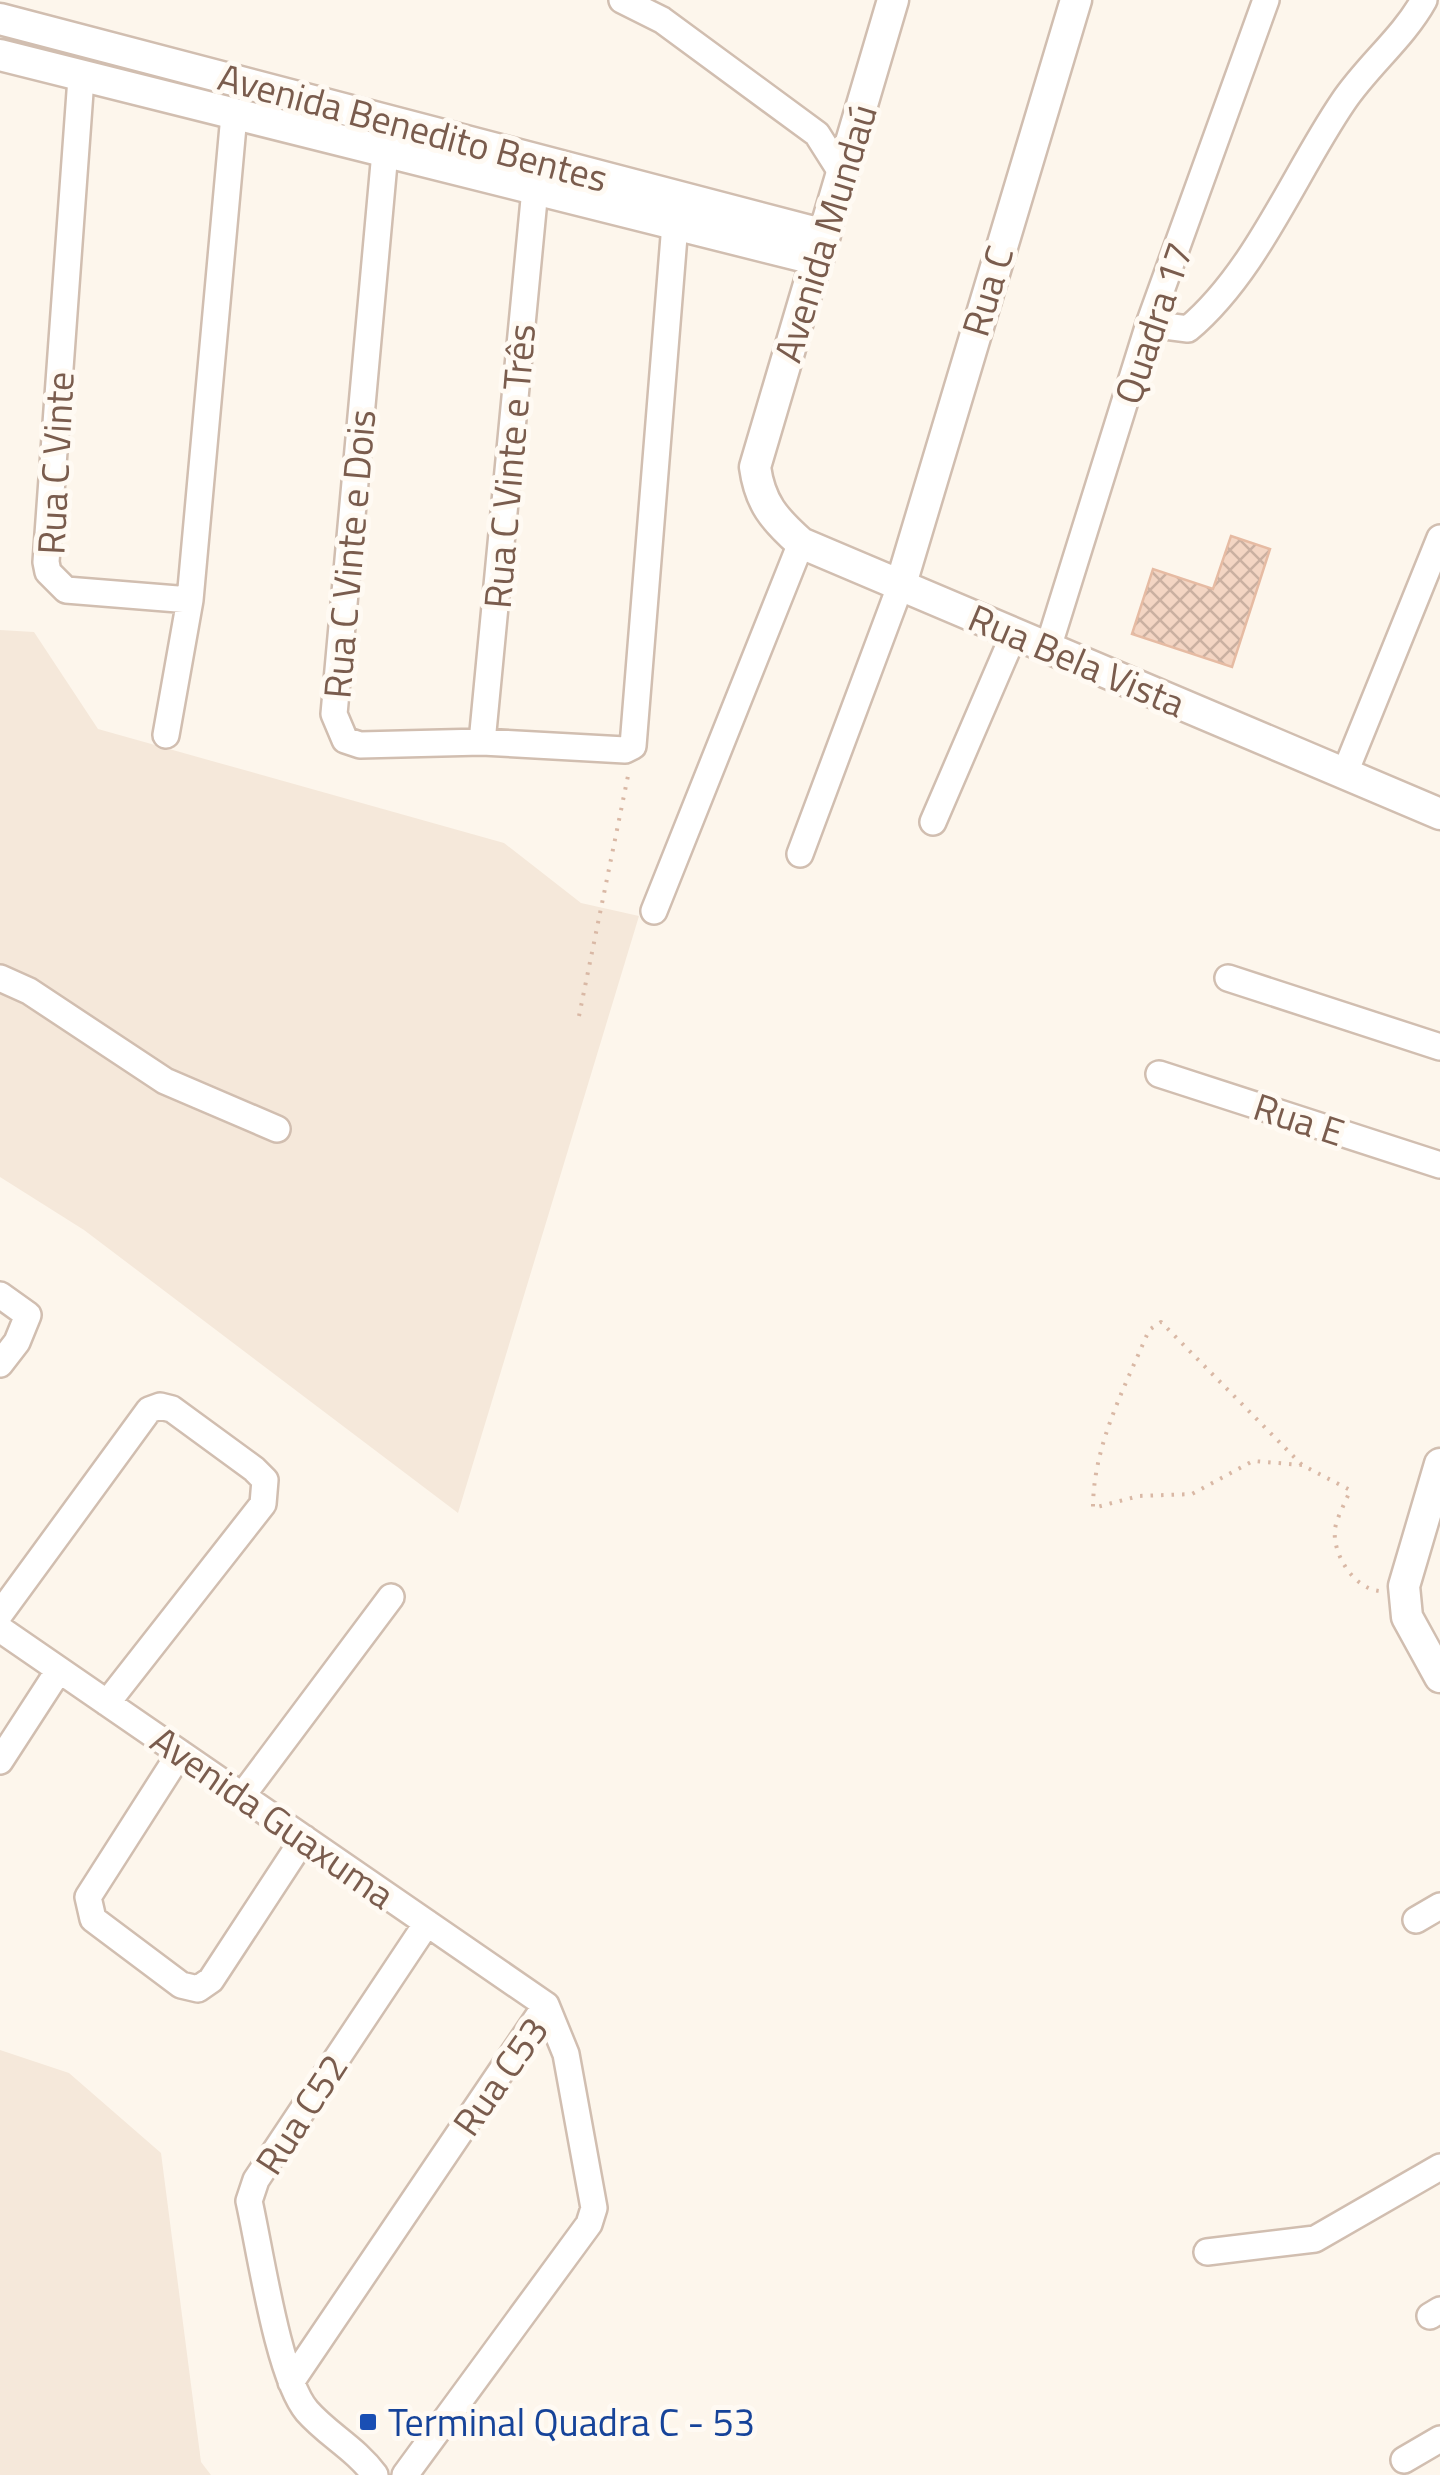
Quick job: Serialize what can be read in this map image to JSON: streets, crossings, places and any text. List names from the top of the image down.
{
  "streets": {
    "street": [
      "Avenida Benedito Bentes",
      "Avenida Mundaú",
      "Rua C",
      "Quadra 17",
      "Rua C Vinte",
      "Rua C Vinte e Três",
      "Rua C Vinte e Dois",
      "Rua Bela Vista",
      "Rua E",
      "Avenida Guaxuma",
      "Rua C53",
      "Rua C52"
    ]
  },
  "crossings": [
    ["Avenida Benedito Bentes", "Avenida Mundaú"],
    ["Avenida Benedito Bentes", "Rua C Vinte"],
    ["Avenida Benedito Bentes", "Rua C Vinte e Três"],
    ["Avenida Benedito Bentes", "Rua C Vinte e Dois"],
    ["Avenida Mundaú", "Rua Bela Vista"],
    ["Rua C", "Rua Bela Vista"],
    ["Quadra 17", "Rua Bela Vista"],
    ["Rua C Vinte e Três", "Rua C Vinte e Dois"],
    ["Avenida Guaxuma", "Rua C53"],
    ["Avenida Guaxuma", "Rua C52"],
    ["Rua C53", "Rua C52"]
  ],
  "places": {
    "transit": ["Terminal Quadra C - 53"]
  }
}
